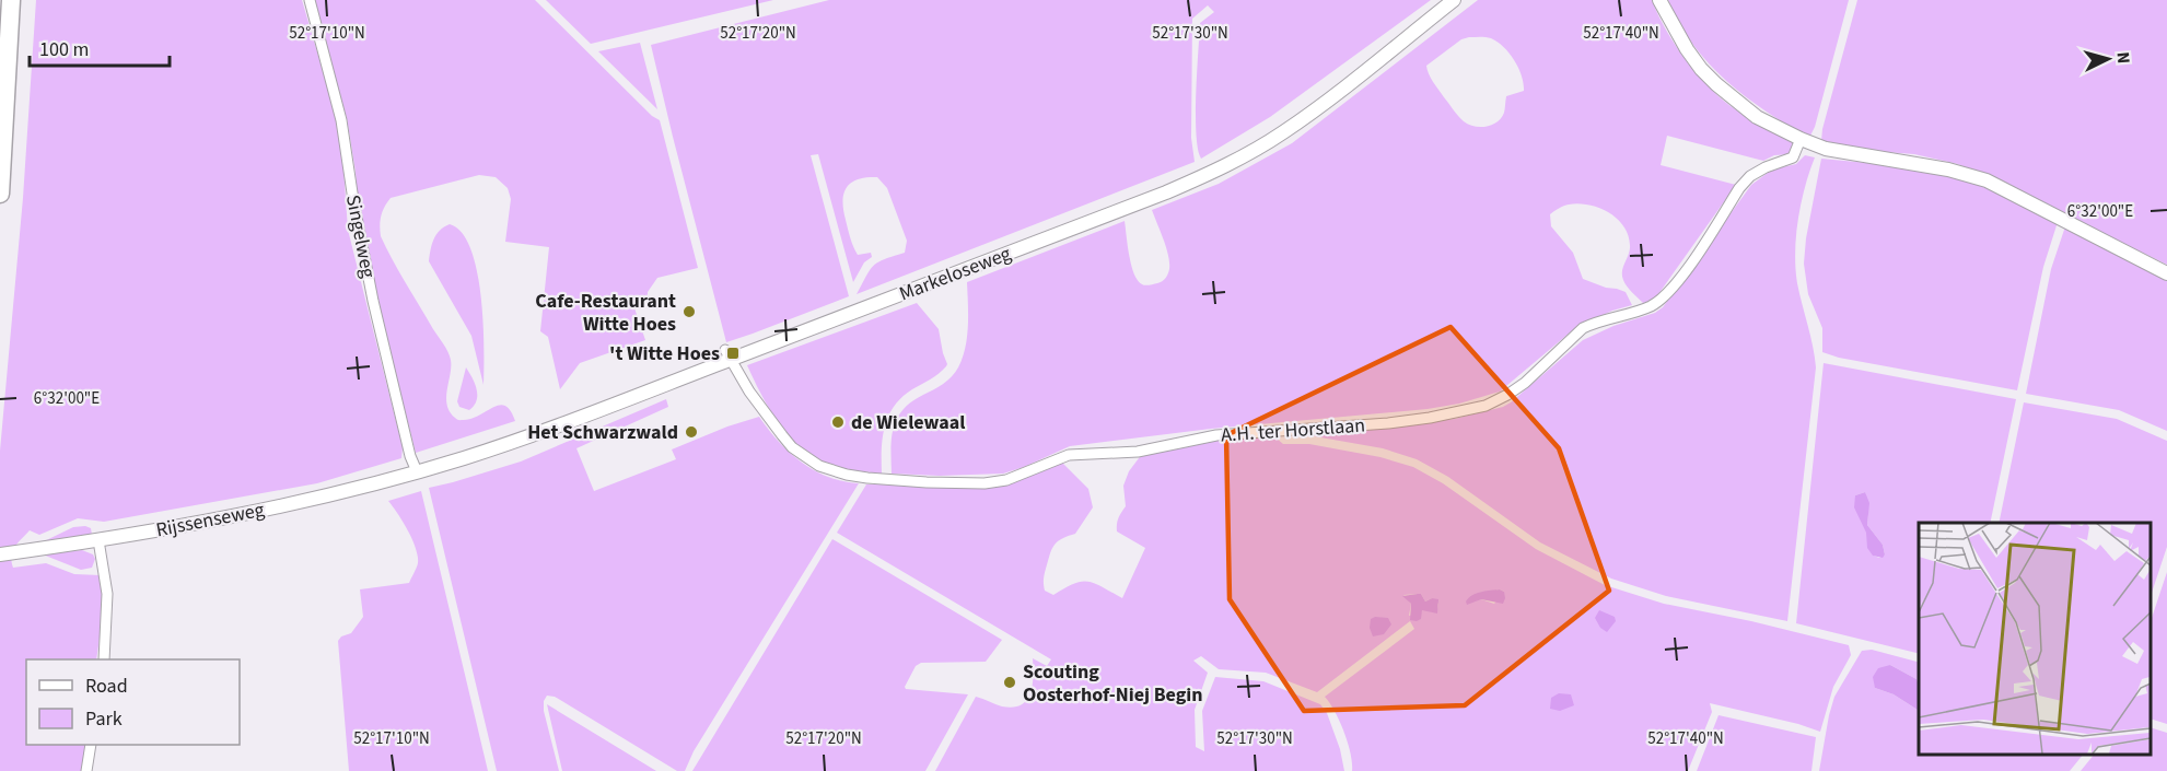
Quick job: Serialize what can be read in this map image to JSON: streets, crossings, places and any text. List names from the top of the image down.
{
  "streets": {
    "main road": ["Markeloseweg", "Rijssenseweg"],
    "street": ["Singelweg", "A.H. ter Horstlaan"]
  },
  "crossings": [
    ["Singelweg", "Markeloseweg"],
    ["Singelweg", "Rijssenseweg"],
    ["Markeloseweg", "A.H. ter Horstlaan"],
    ["Markeloseweg", "Rijssenseweg"]
  ],
  "places": {
    "other": [
      "Cafe-Restaurant Witte Hoes",
      "de Wielewaal",
      "Het Schwarzwald",
      "Scouting Oosterhof-Niej Begin"
    ],
    "transit": ["'t Witte Hoes"]
  },
  "legend": ["Road", "Park"],
  "scale_bar": "100 m",
  "north": "right",
  "coordinates": [
    "52°17'10\"N",
    "52°17'20\"N",
    "52°17'30\"N",
    "52°17'40\"N",
    "6°32'00\"E"
  ]
}
